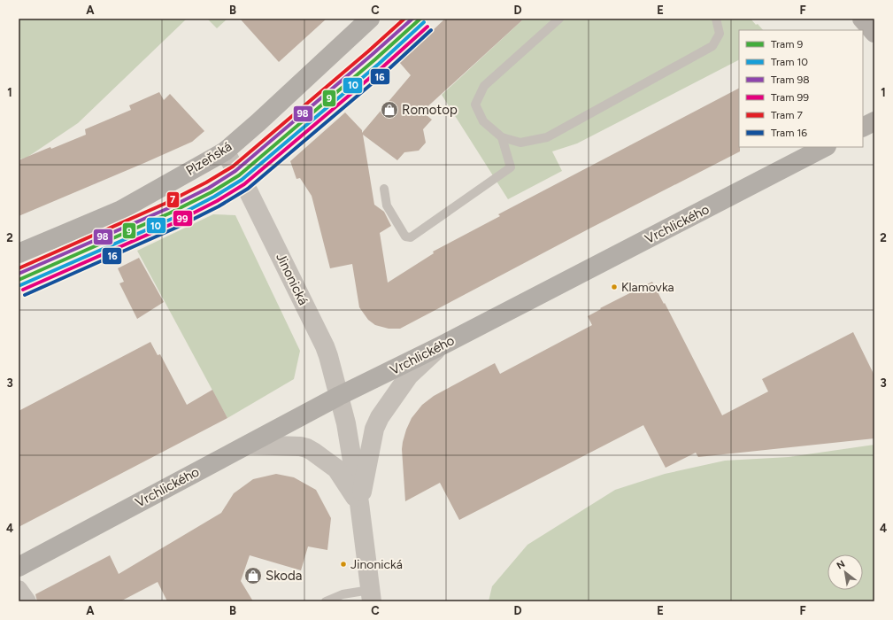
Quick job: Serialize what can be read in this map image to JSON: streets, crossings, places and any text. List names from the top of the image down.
{
  "streets": {
    "main road": ["Plzeňská", "Vrchlického"],
    "street": ["Jinonická"]
  },
  "crossings": [
    ["Plzeňská", "Jinonická"],
    ["Vrchlického", "Jinonická"]
  ],
  "places": {
    "shop": ["Romotop", "Skoda"],
    "other": ["Klamovka", "Jinonická"]
  },
  "lines": [
    "tram line 9",
    "tram line 98",
    "tram line 7",
    "tram line 10",
    "tram line 99",
    "tram line 16"
  ],
  "legend": [
    "Tram 9",
    "Tram 10",
    "Tram 98",
    "Tram 99",
    "Tram 7",
    "Tram 16"
  ],
  "north": "top left",
  "grid": {
    "columns": [
      "A",
      "B",
      "C",
      "D",
      "E",
      "F"
    ],
    "rows": [
      "1",
      "2",
      "3",
      "4"
    ]
  }
}
